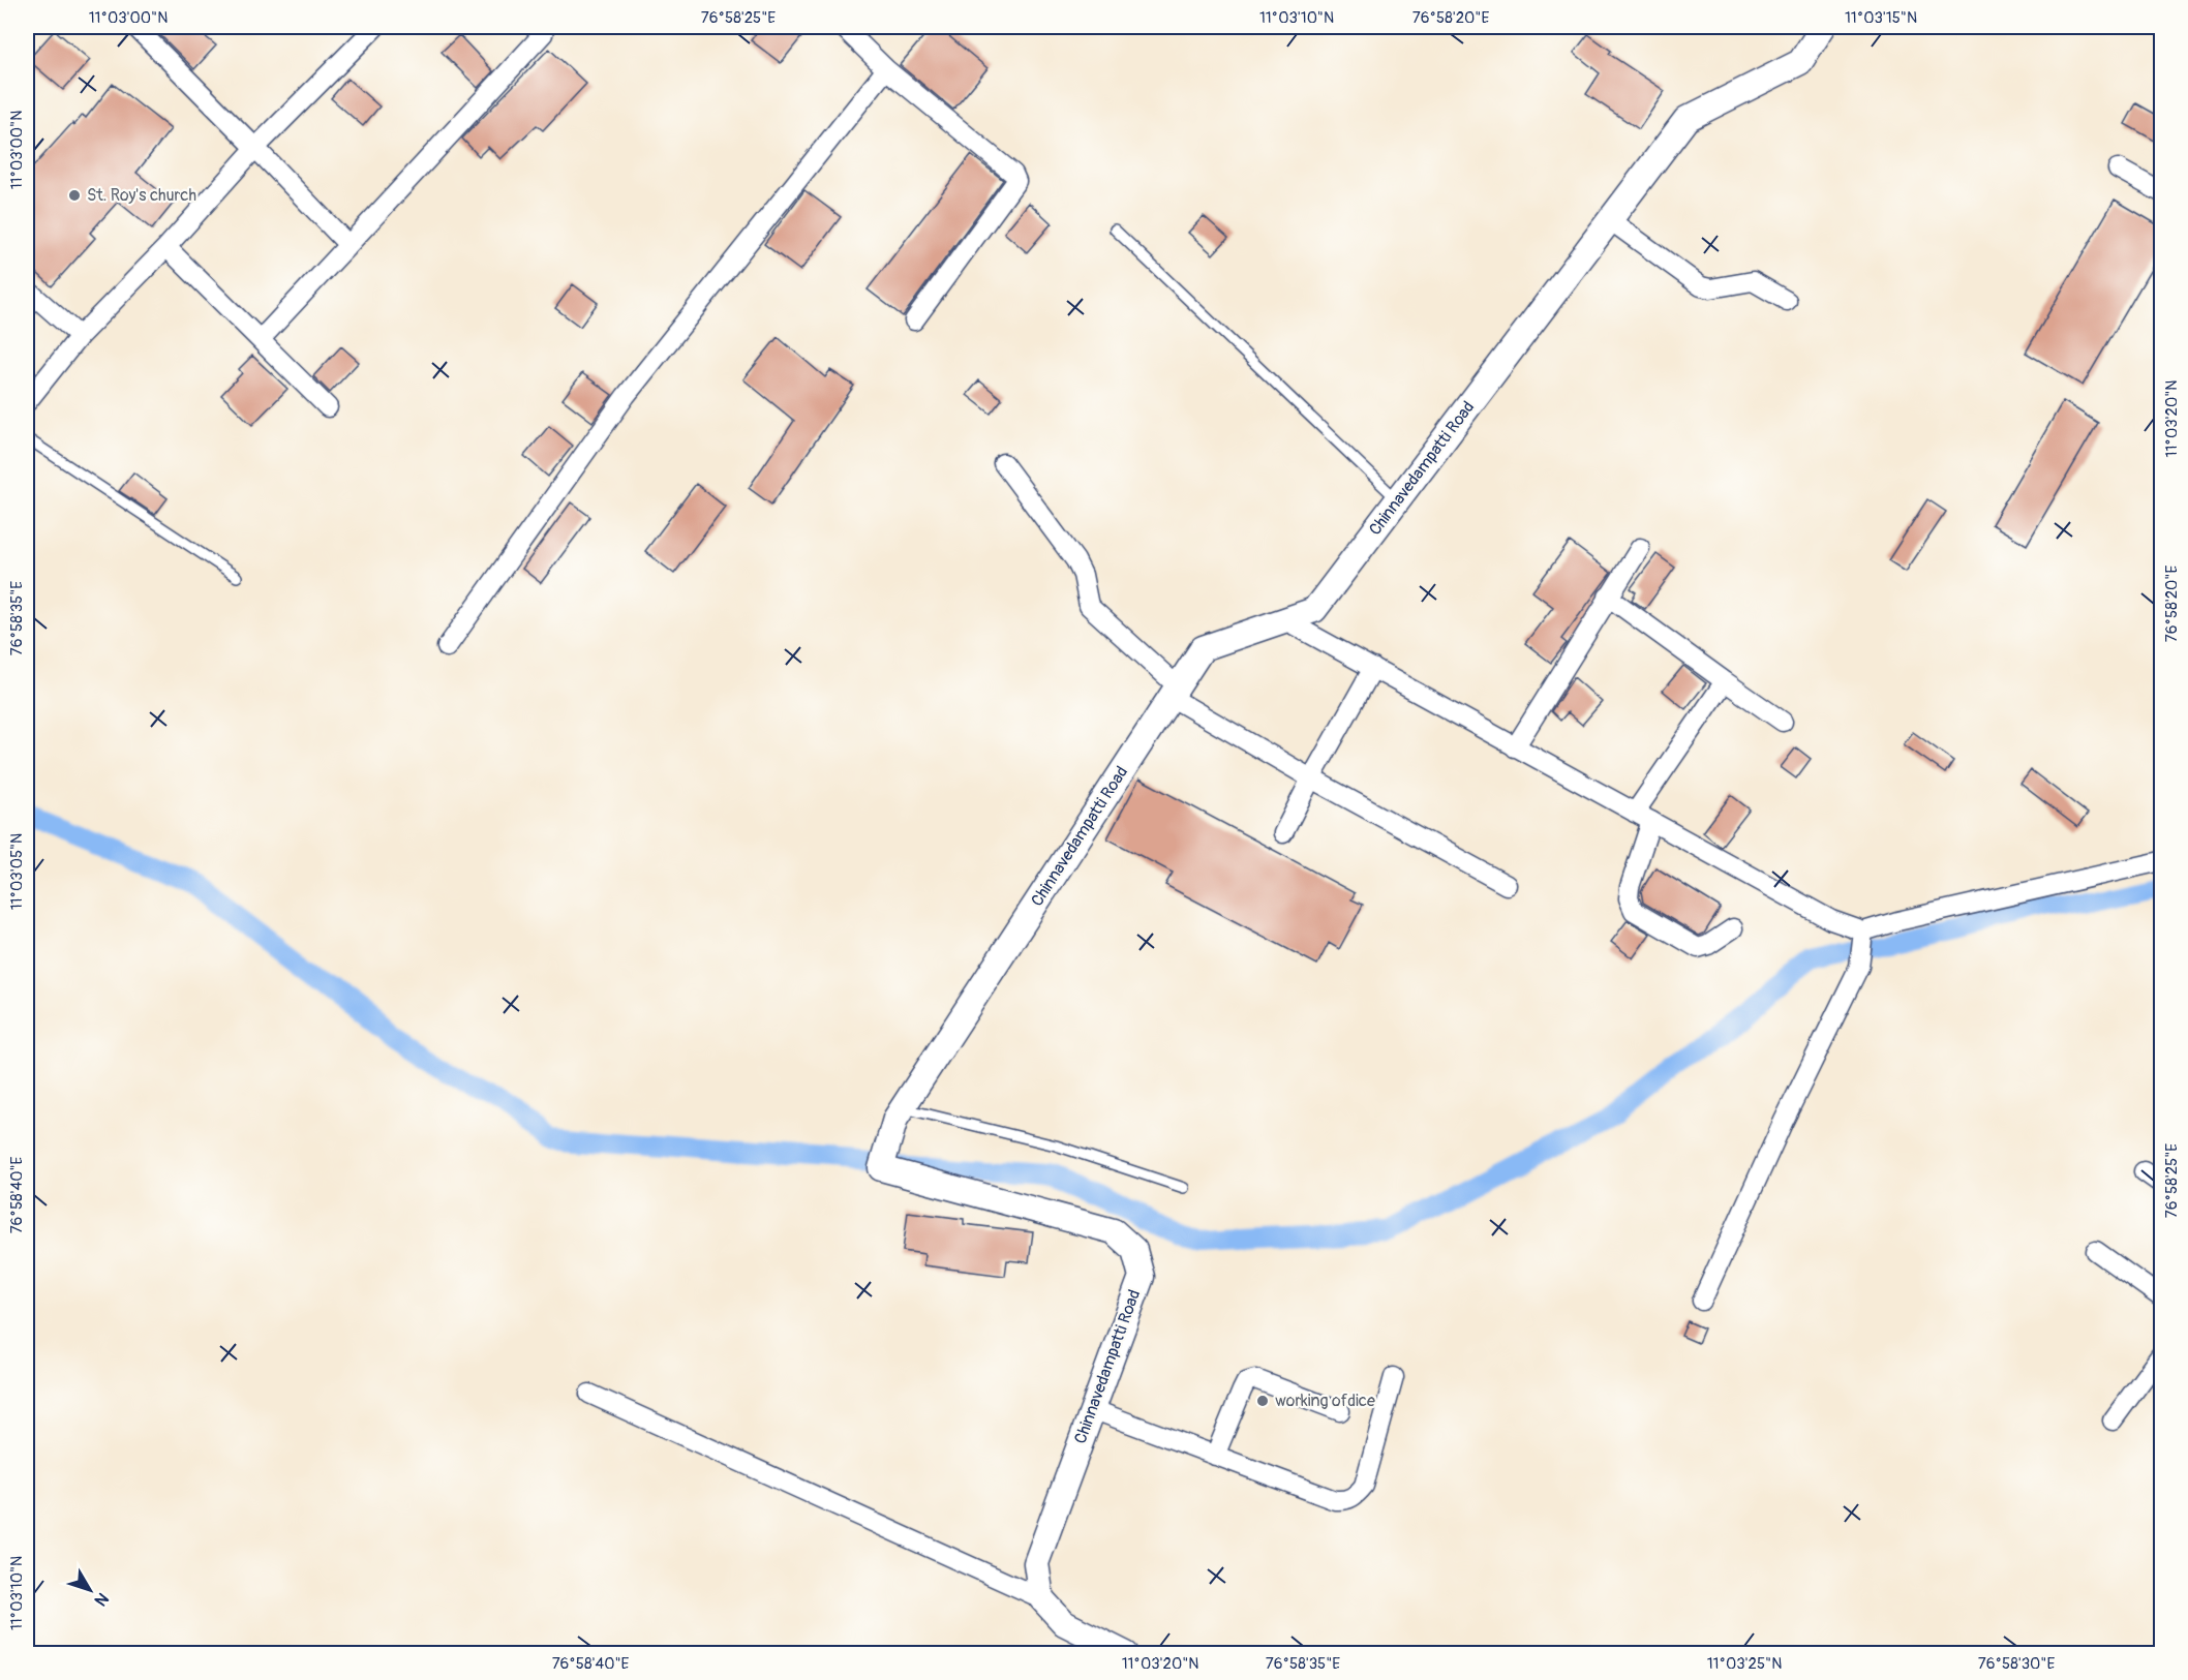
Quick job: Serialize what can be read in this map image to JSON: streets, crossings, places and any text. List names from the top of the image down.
{
  "streets": {
    "street": ["Chinnavedampatti Road"]
  },
  "places": ["St. Roy's church", "working ofdice"],
  "north": "bottom right",
  "coordinates": [
    "11°03'00\"N",
    "76°58'25\"E",
    "11°03'10\"N",
    "76°58'20\"E",
    "11°03'15\"N",
    "11°03'20\"N",
    "76°58'35\"E",
    "11°03'05\"N",
    "76°58'40\"E",
    "11°03'25\"N",
    "76°58'30\"E"
  ]
}
